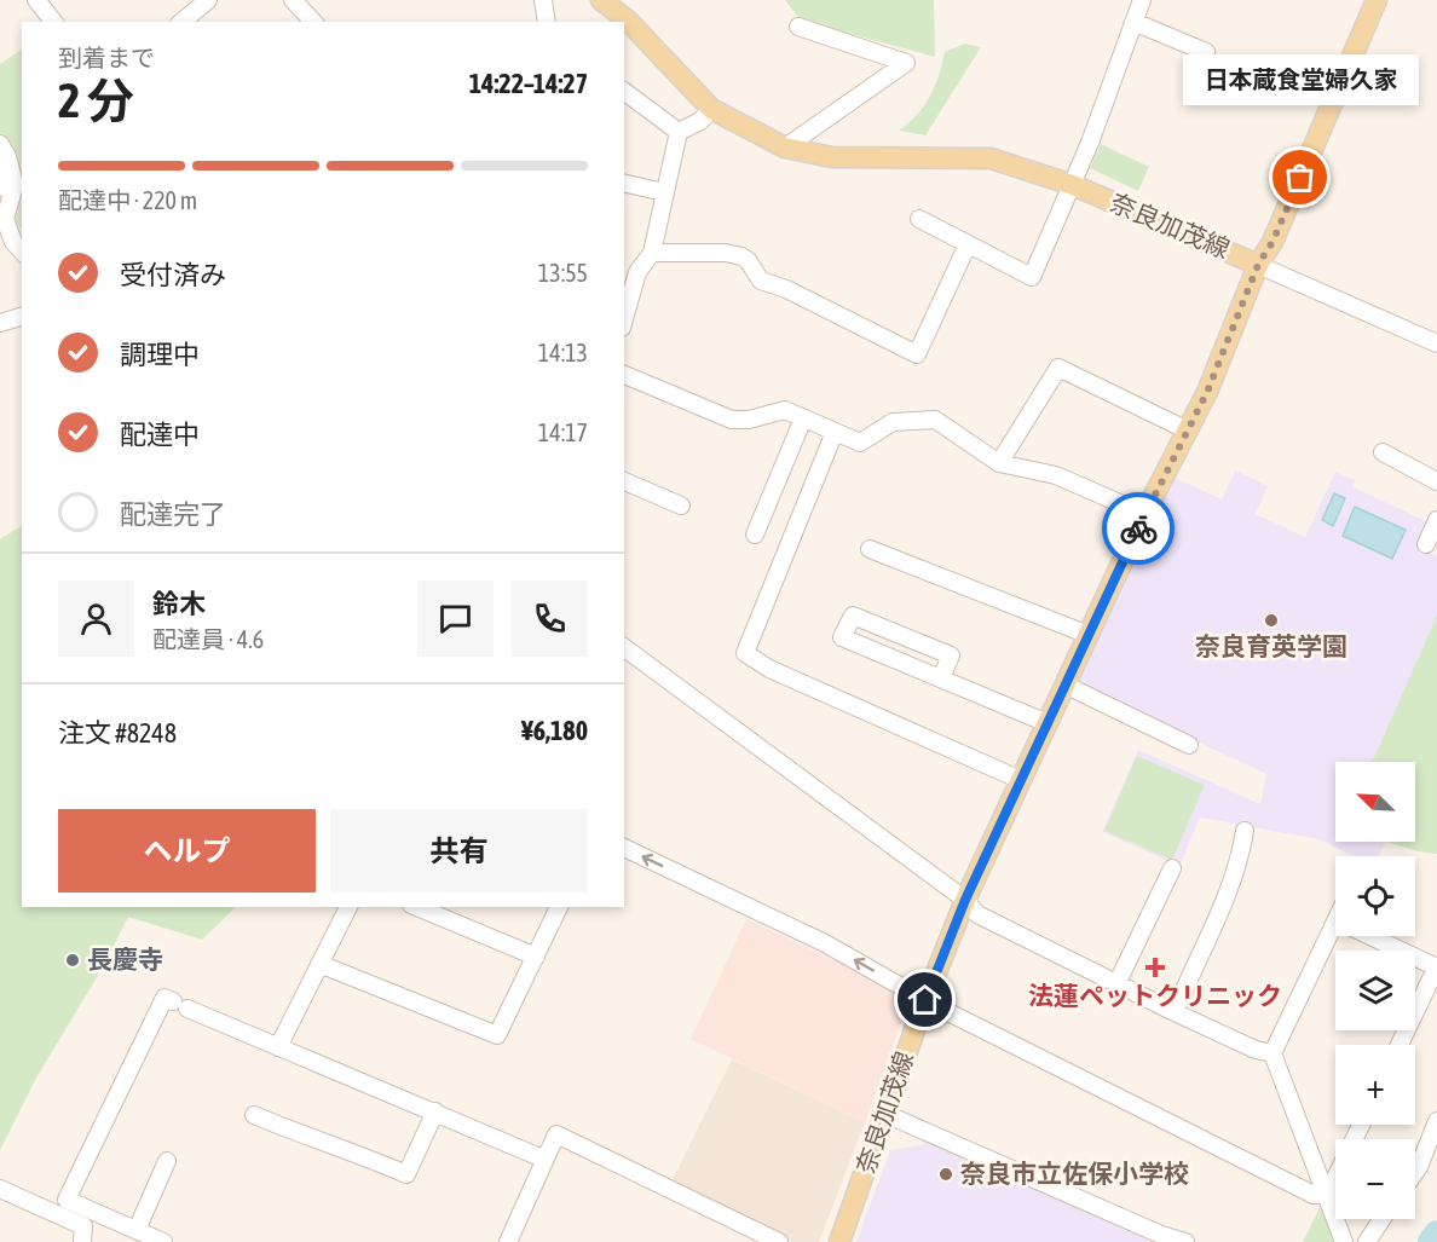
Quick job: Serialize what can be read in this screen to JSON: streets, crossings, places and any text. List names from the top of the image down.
{
  "streets": {
    "main road": ["奈良加茂線"]
  },
  "places": {
    "other": [
      "日本蔵食堂婦久家",
      "奈良育英学園",
      "長慶寺",
      "奈良市立佐保小学校"
    ],
    "health": ["法蓮ペットクリニック"]
  },
  "north": "top left",
  "page": {
    "heading": ["2 分", "到着まで", "14:22–14:27"],
    "panel": [
      "鈴木",
      "配達員 · 4.6",
      "注文 #8248",
      "¥6,180"
    ],
    "bubble": "日本蔵食堂婦久家",
    "bar": "配達中 · 220 m",
    "list": [
      ["受付済み", "13:55"],
      ["調理中", "14:13"],
      ["配達中", "14:17"],
      "配達完了"
    ],
    "map_buttons": ["+", "−"],
    "buttons": ["ヘルプ", "共有"]
  }
}
